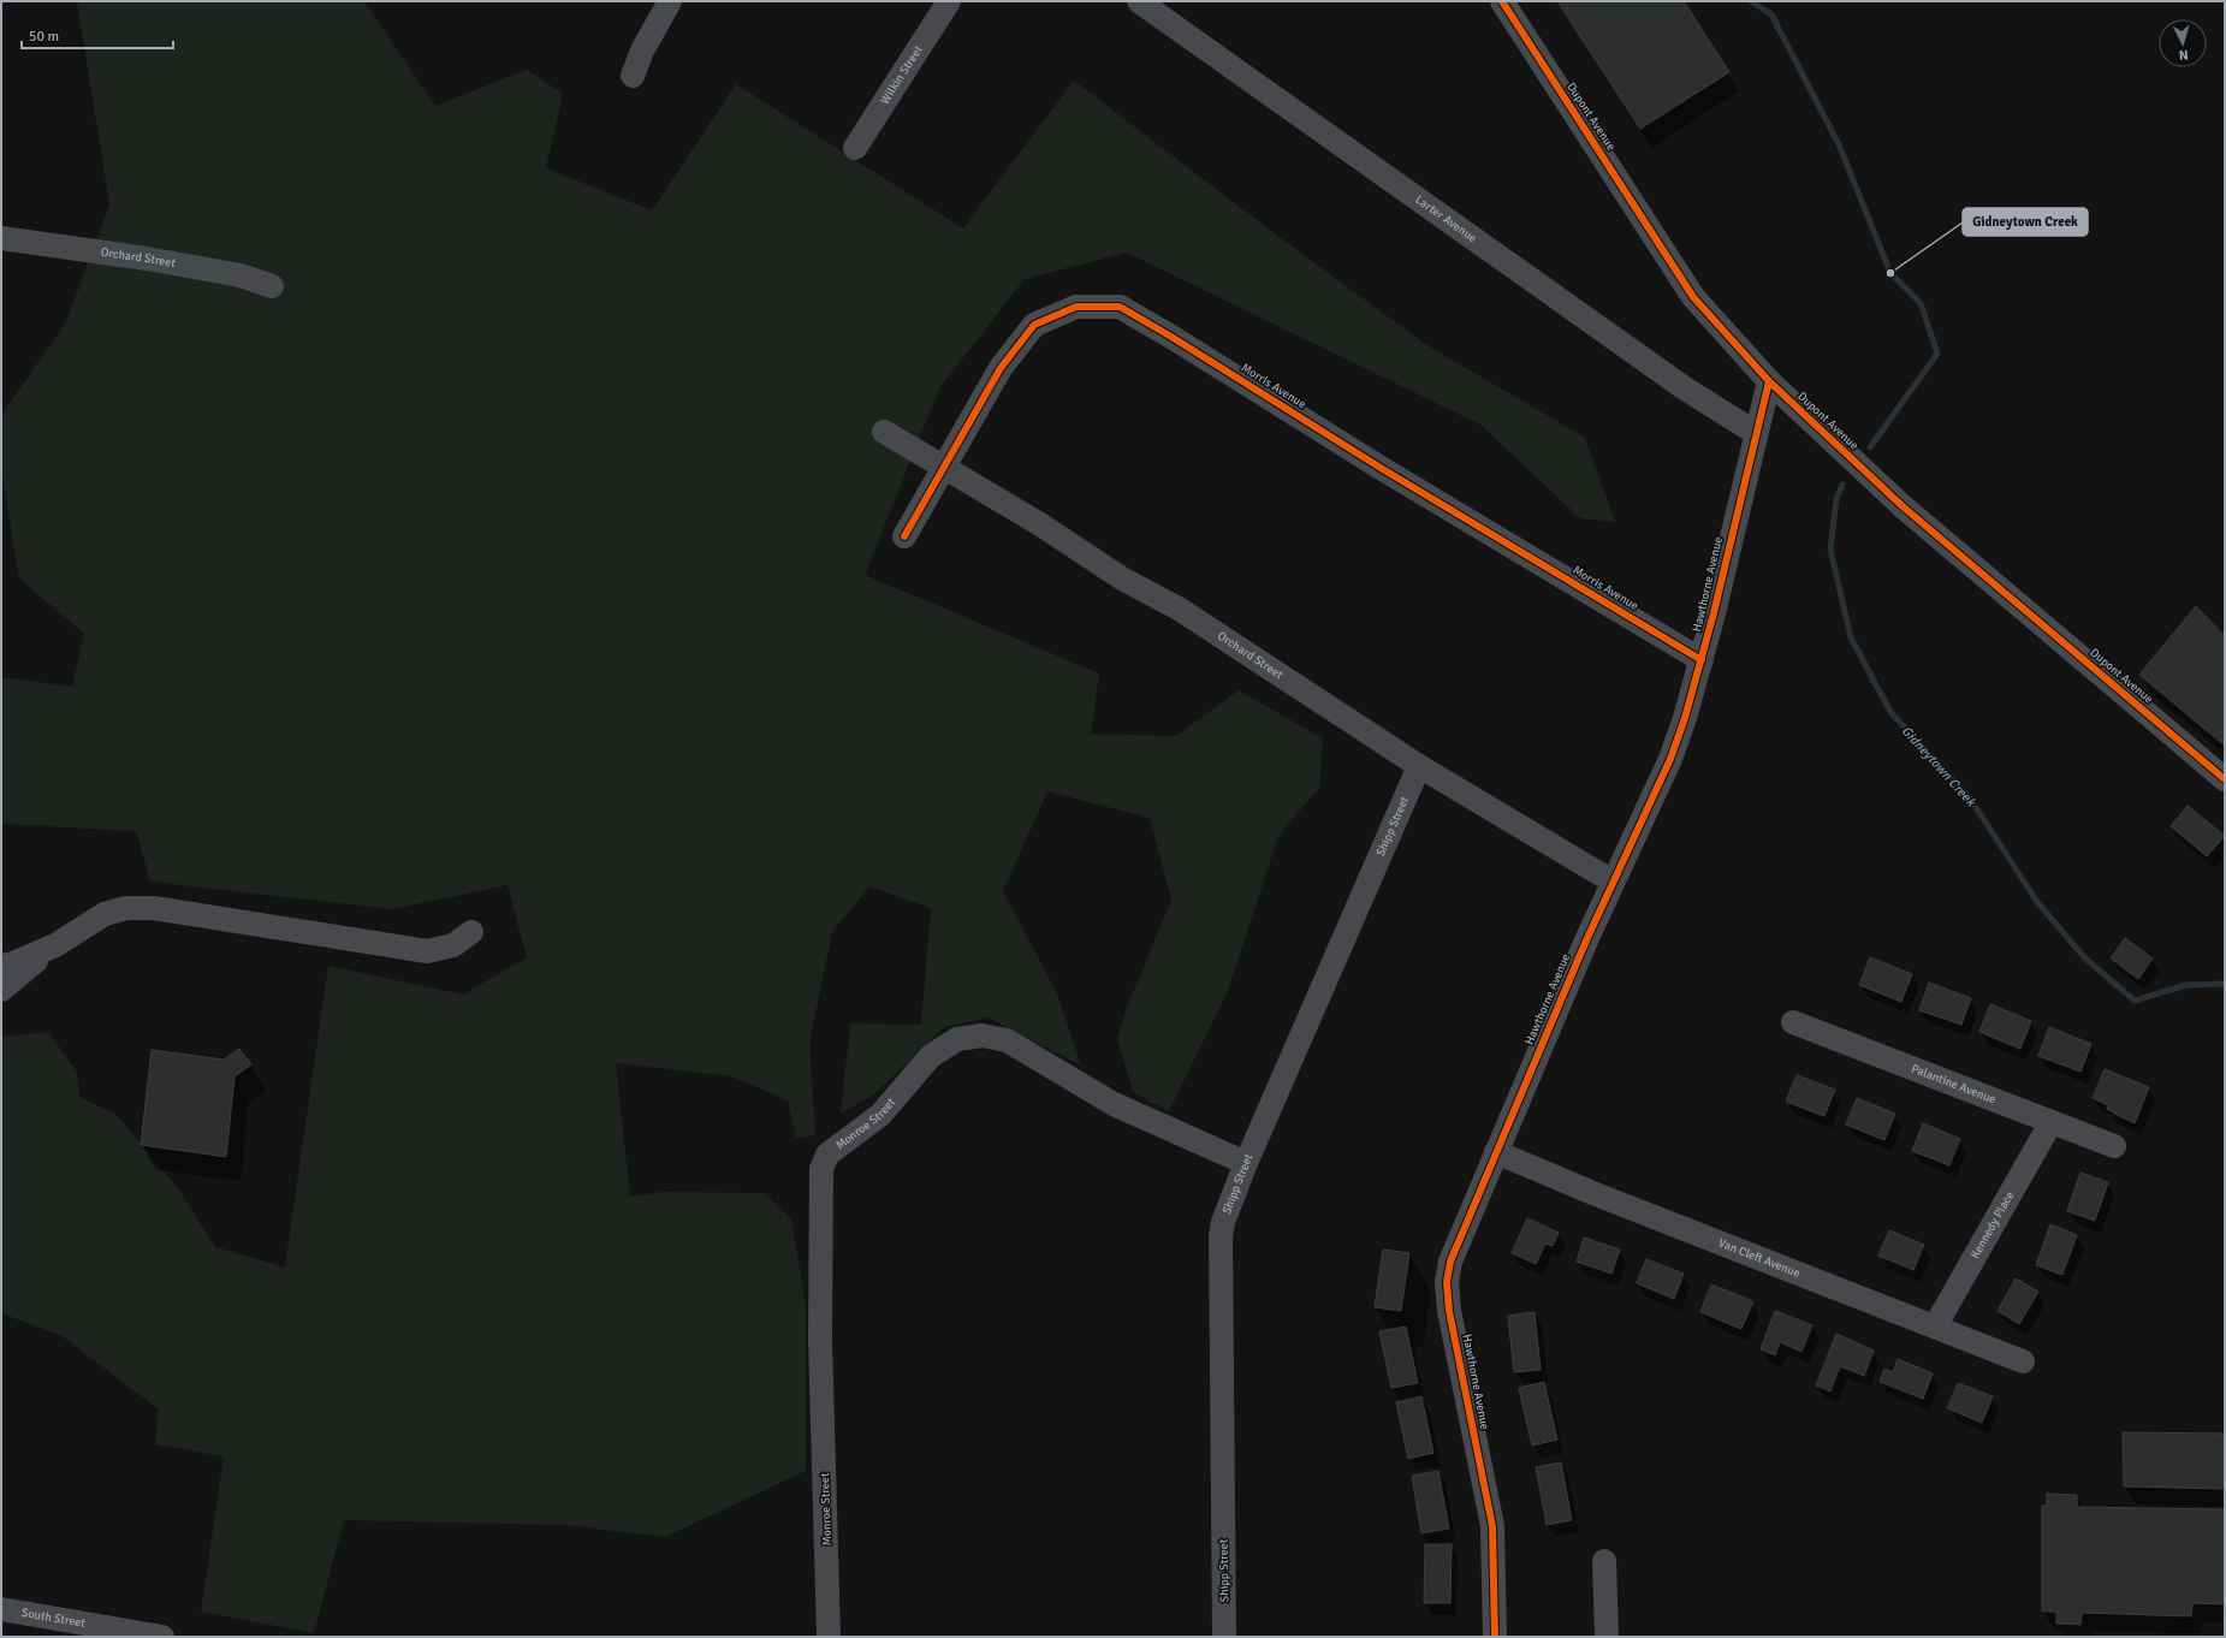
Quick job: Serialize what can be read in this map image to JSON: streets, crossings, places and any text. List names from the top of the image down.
{
  "streets": {
    "street": [
      "Wilkin Street",
      "Dupont Avenue",
      "Larter Avenue",
      "Orchard Street",
      "Morris Avenue",
      "Hawthorne Avenue",
      "Shipp Street",
      "Palantine Avenue",
      "Monroe Street",
      "Kennedy Place",
      "Van Cleft Avenue",
      "South Street"
    ]
  },
  "crossings": [
    ["Dupont Avenue", "Hawthorne Avenue"],
    ["Larter Avenue", "Hawthorne Avenue"],
    ["Orchard Street", "Morris Avenue"],
    ["Orchard Street", "Hawthorne Avenue"],
    ["Orchard Street", "Shipp Street"],
    ["Morris Avenue", "Hawthorne Avenue"],
    ["Hawthorne Avenue", "Van Cleft Avenue"],
    ["Shipp Street", "Monroe Street"],
    ["Palantine Avenue", "Kennedy Place"],
    ["Kennedy Place", "Van Cleft Avenue"]
  ],
  "water": ["Gidneytown Creek"],
  "places": ["Gidneytown Creek"],
  "scale_bar": "50 m",
  "north": "bottom"
}
